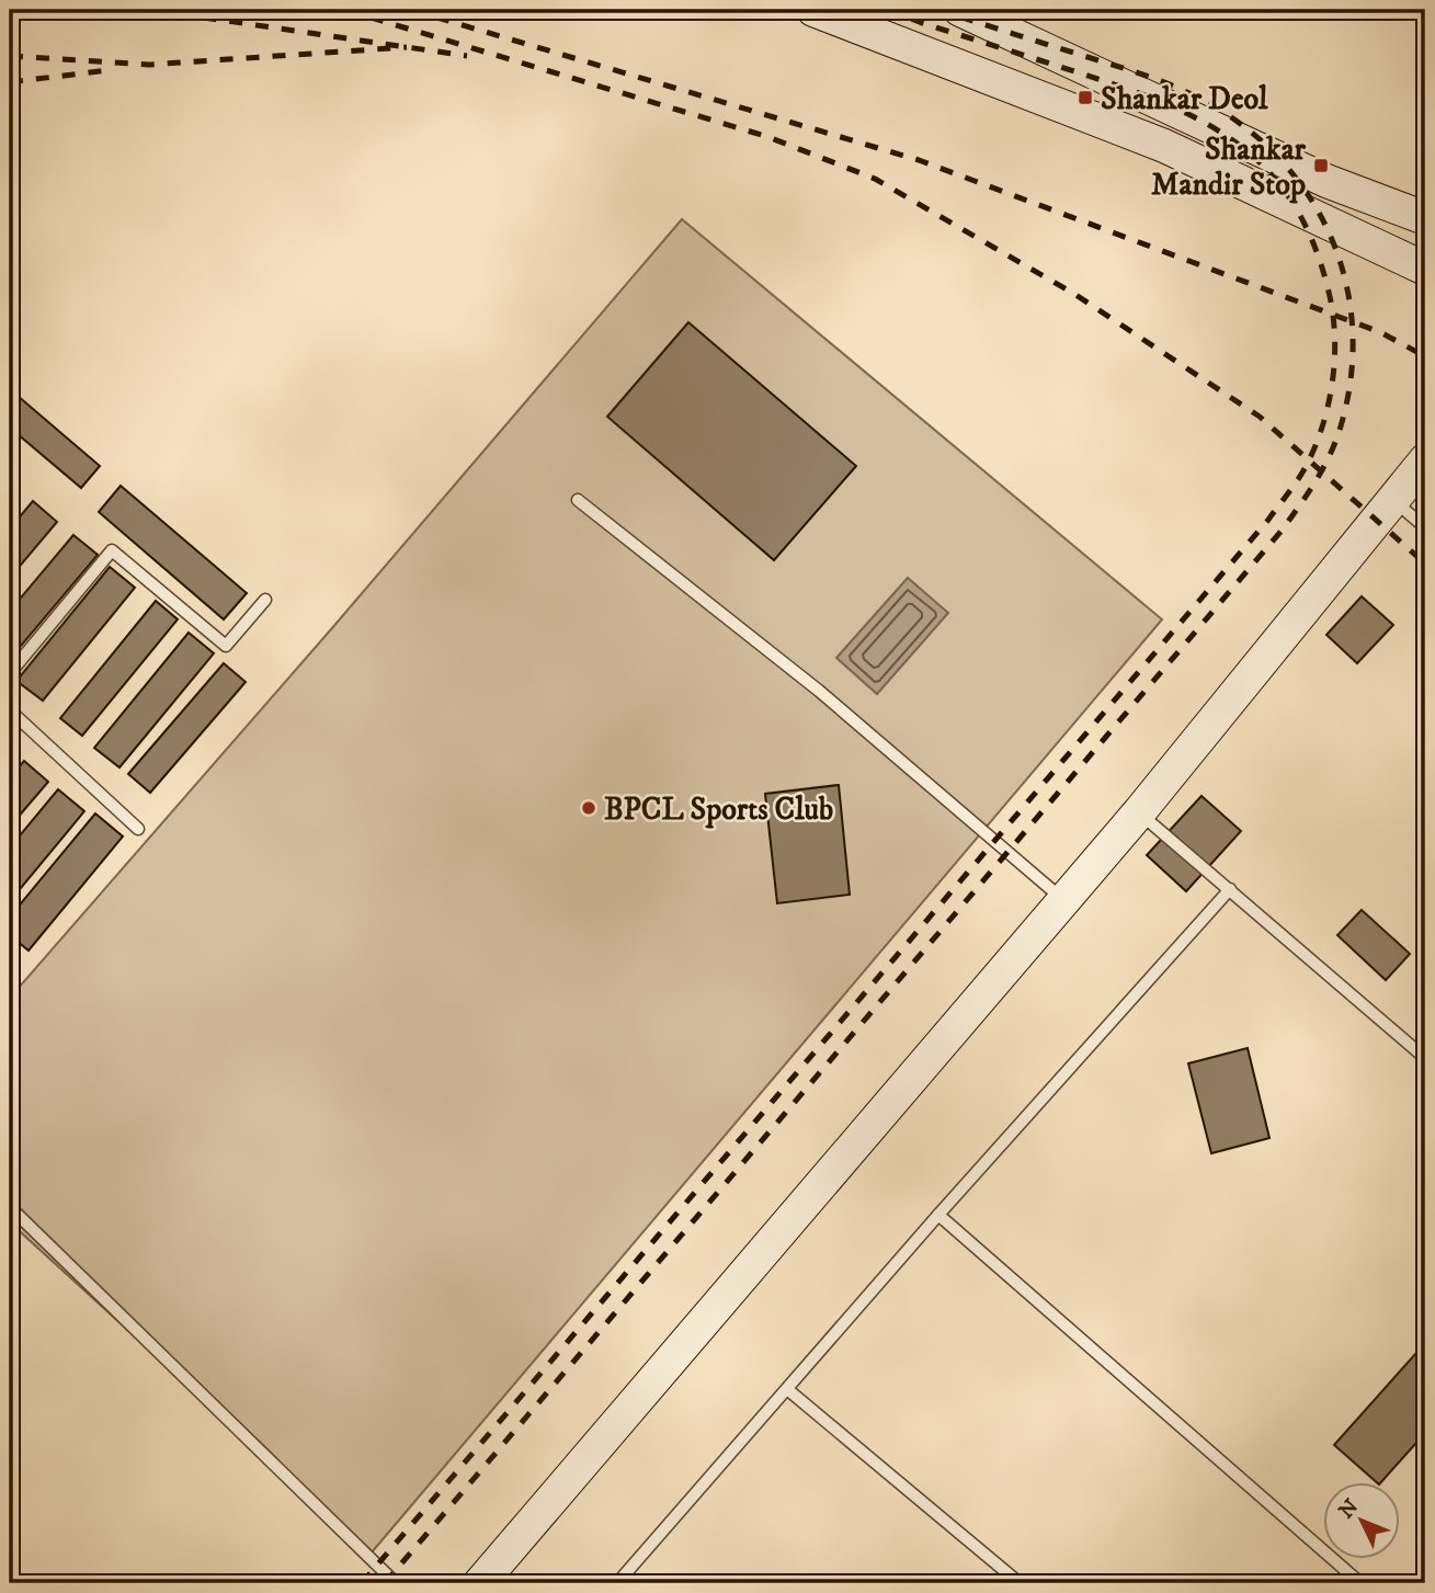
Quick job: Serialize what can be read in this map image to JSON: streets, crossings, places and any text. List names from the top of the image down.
{
  "places": {
    "transit": ["Shankar Deol", "Shankar Mandir Stop"],
    "other": ["BPCL Sports Club"]
  },
  "north": "top left"
}
